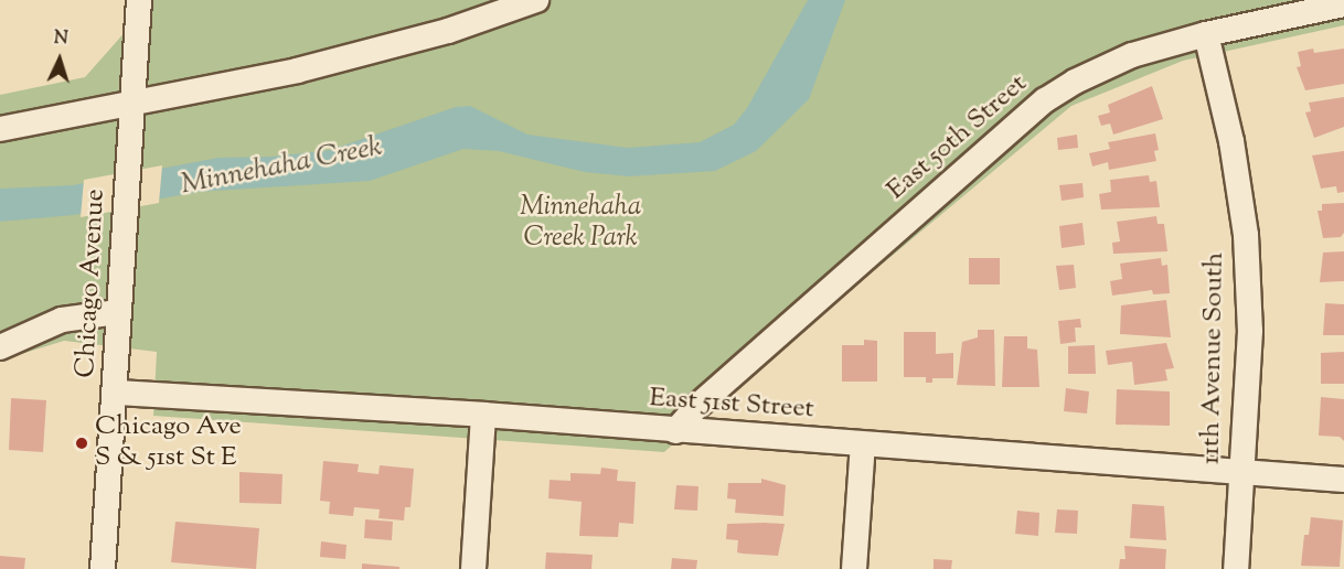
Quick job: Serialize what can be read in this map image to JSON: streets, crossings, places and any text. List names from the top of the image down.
{
  "streets": {
    "street": [
      "East 50th Street",
      "Chicago Avenue",
      "11th Avenue South",
      "East 51st Street"
    ]
  },
  "crossings": [
    ["East 50th Street", "11th Avenue South"],
    ["East 50th Street", "East 51st Street"],
    ["Chicago Avenue", "East 51st Street"],
    ["11th Avenue South", "East 51st Street"]
  ],
  "water": ["Minnehaha Creek"],
  "parks": ["Minnehaha Creek Park"],
  "places": ["Chicago Ave S & 51st St E"],
  "north": "top"
}
